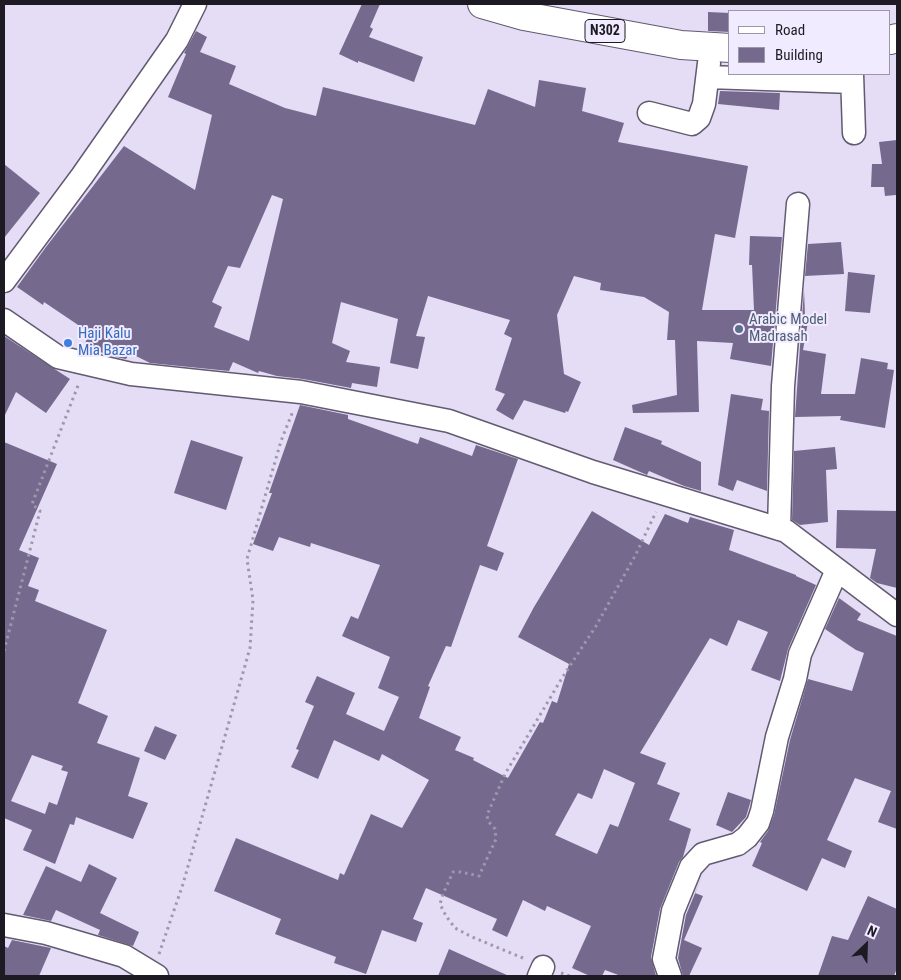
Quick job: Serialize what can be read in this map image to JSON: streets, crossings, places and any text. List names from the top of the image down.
{
  "streets": {
    "highway": ["N302"]
  },
  "places": ["Arabic Model Madrasah", "Haji Kalu Mia Bazar"],
  "legend": ["Road", "Building"],
  "north": "top right"
}
